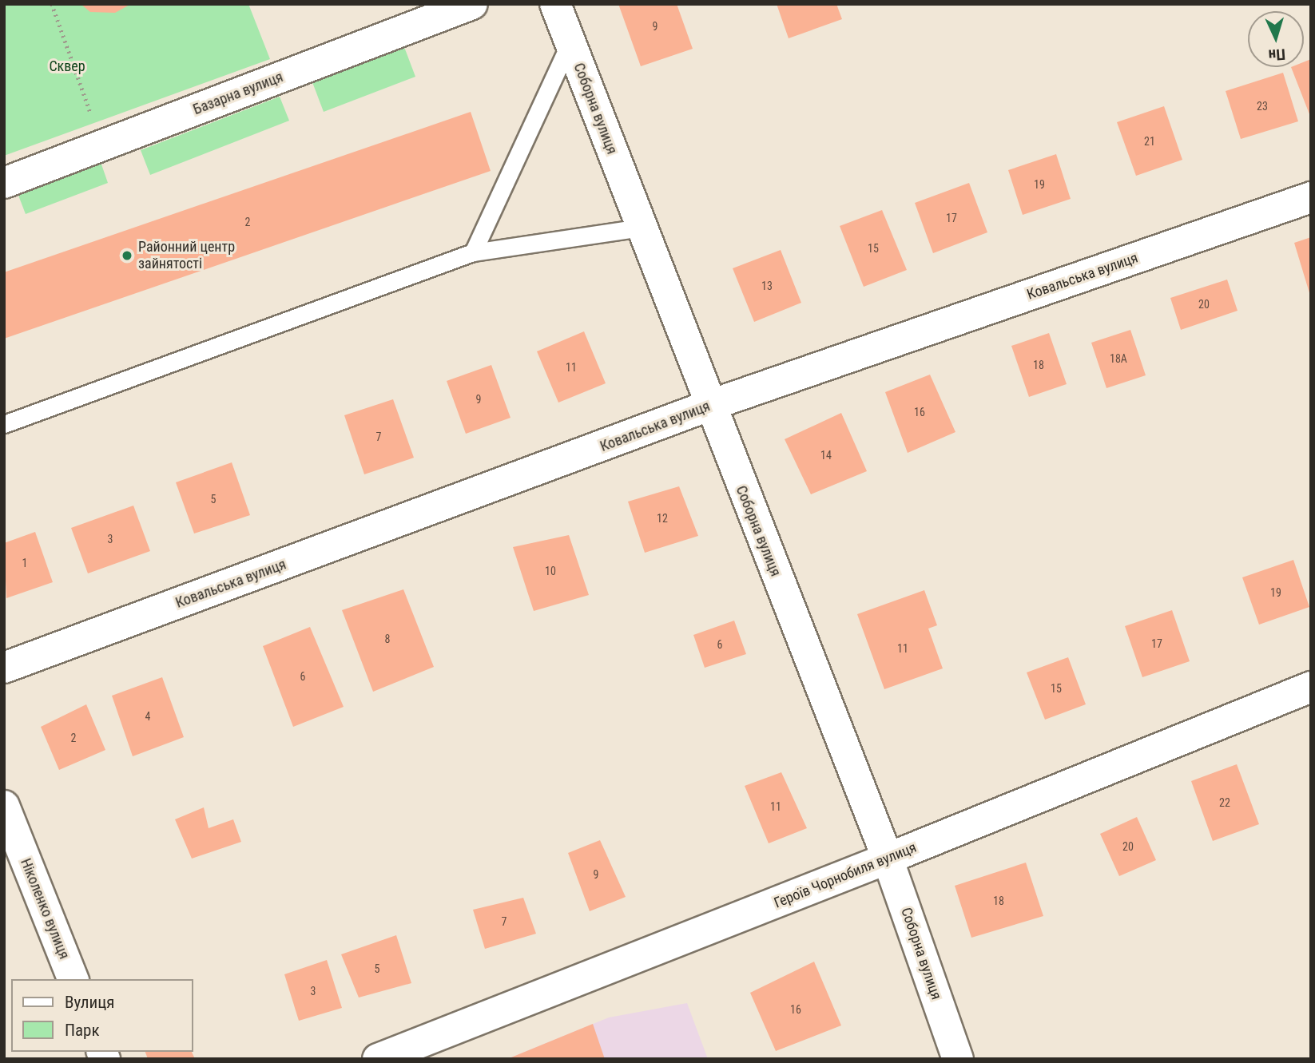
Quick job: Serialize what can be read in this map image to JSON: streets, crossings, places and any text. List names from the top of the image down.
{
  "streets": {
    "street": [
      "Базарна вулиця",
      "Соборна вулиця",
      "Ковальська вулиця",
      "Героїв Чорнобиля вулиця",
      "Ніколенко вулиця"
    ]
  },
  "crossings": [
    ["Соборна вулиця", "Ковальська вулиця"],
    ["Соборна вулиця", "Героїв Чорнобиля вулиця"]
  ],
  "parks": ["Сквер"],
  "places": ["Районний центр зайнятості"],
  "house_numbers": [
    "9",
    "23",
    "21",
    "19",
    "17",
    "2",
    "15",
    "13",
    "20",
    "18А",
    "18",
    "11",
    "9",
    "16",
    "7",
    "14",
    "5",
    "12",
    "3",
    "1",
    "10",
    "19",
    "8",
    "17",
    "6",
    "11",
    "6",
    "15",
    "4",
    "2",
    "22",
    "11",
    "20",
    "9",
    "18",
    "7",
    "5",
    "3",
    "16"
  ],
  "legend": ["Вулиця", "Парк"],
  "north": "bottom"
}
